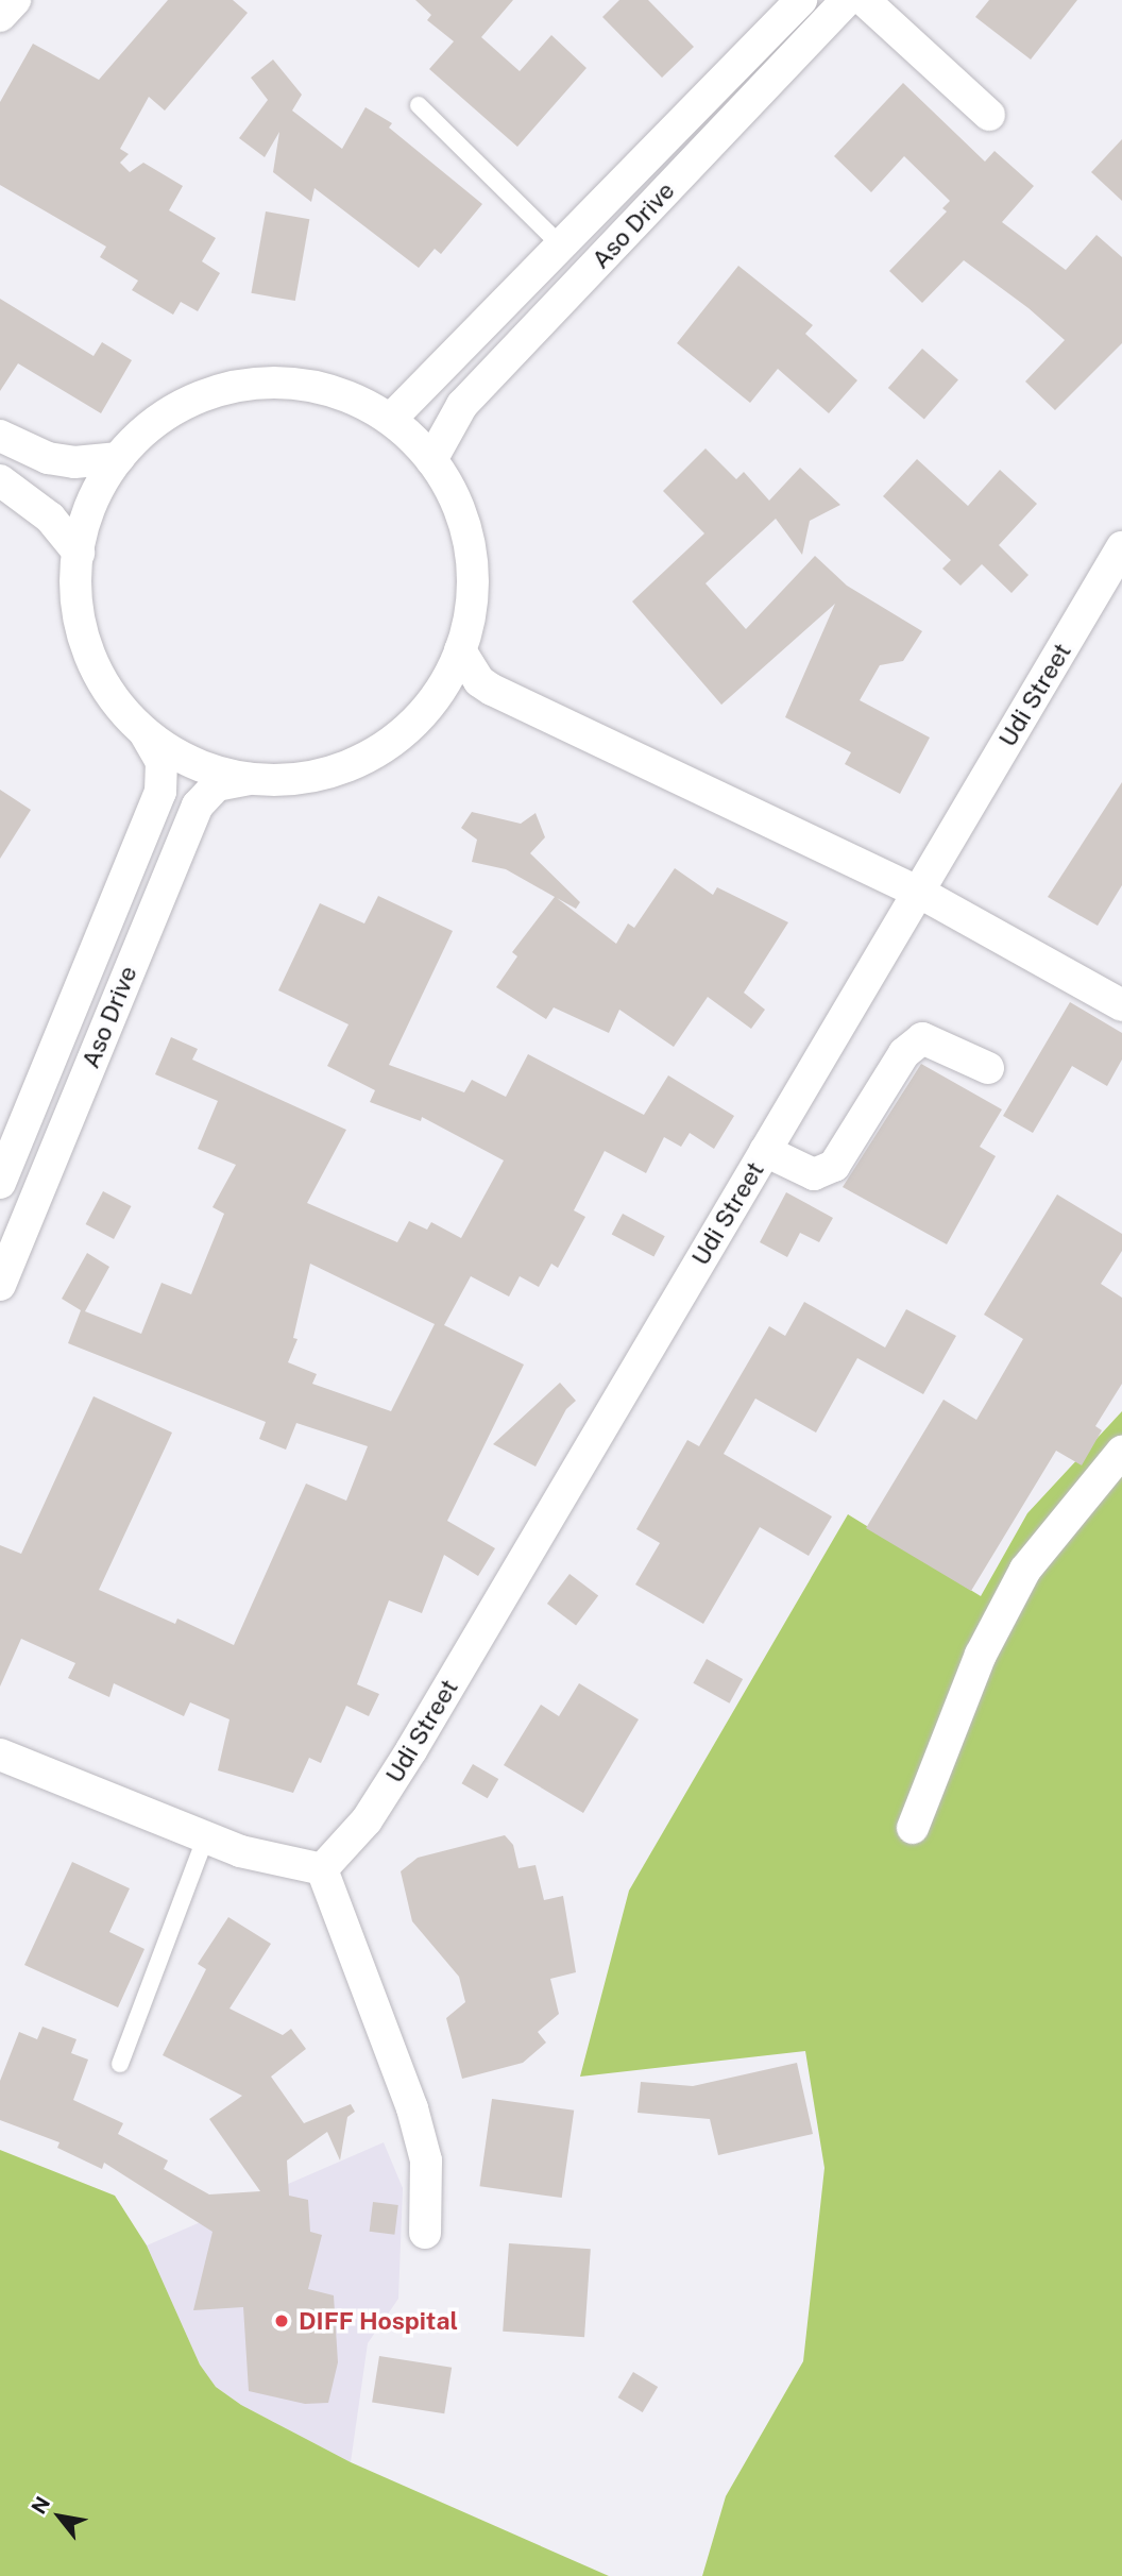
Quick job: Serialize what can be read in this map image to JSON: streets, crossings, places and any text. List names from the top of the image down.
{
  "streets": {
    "street": ["Aso Drive", "Udi Street"]
  },
  "places": ["DIFF Hospital"],
  "north": "top left"
}
